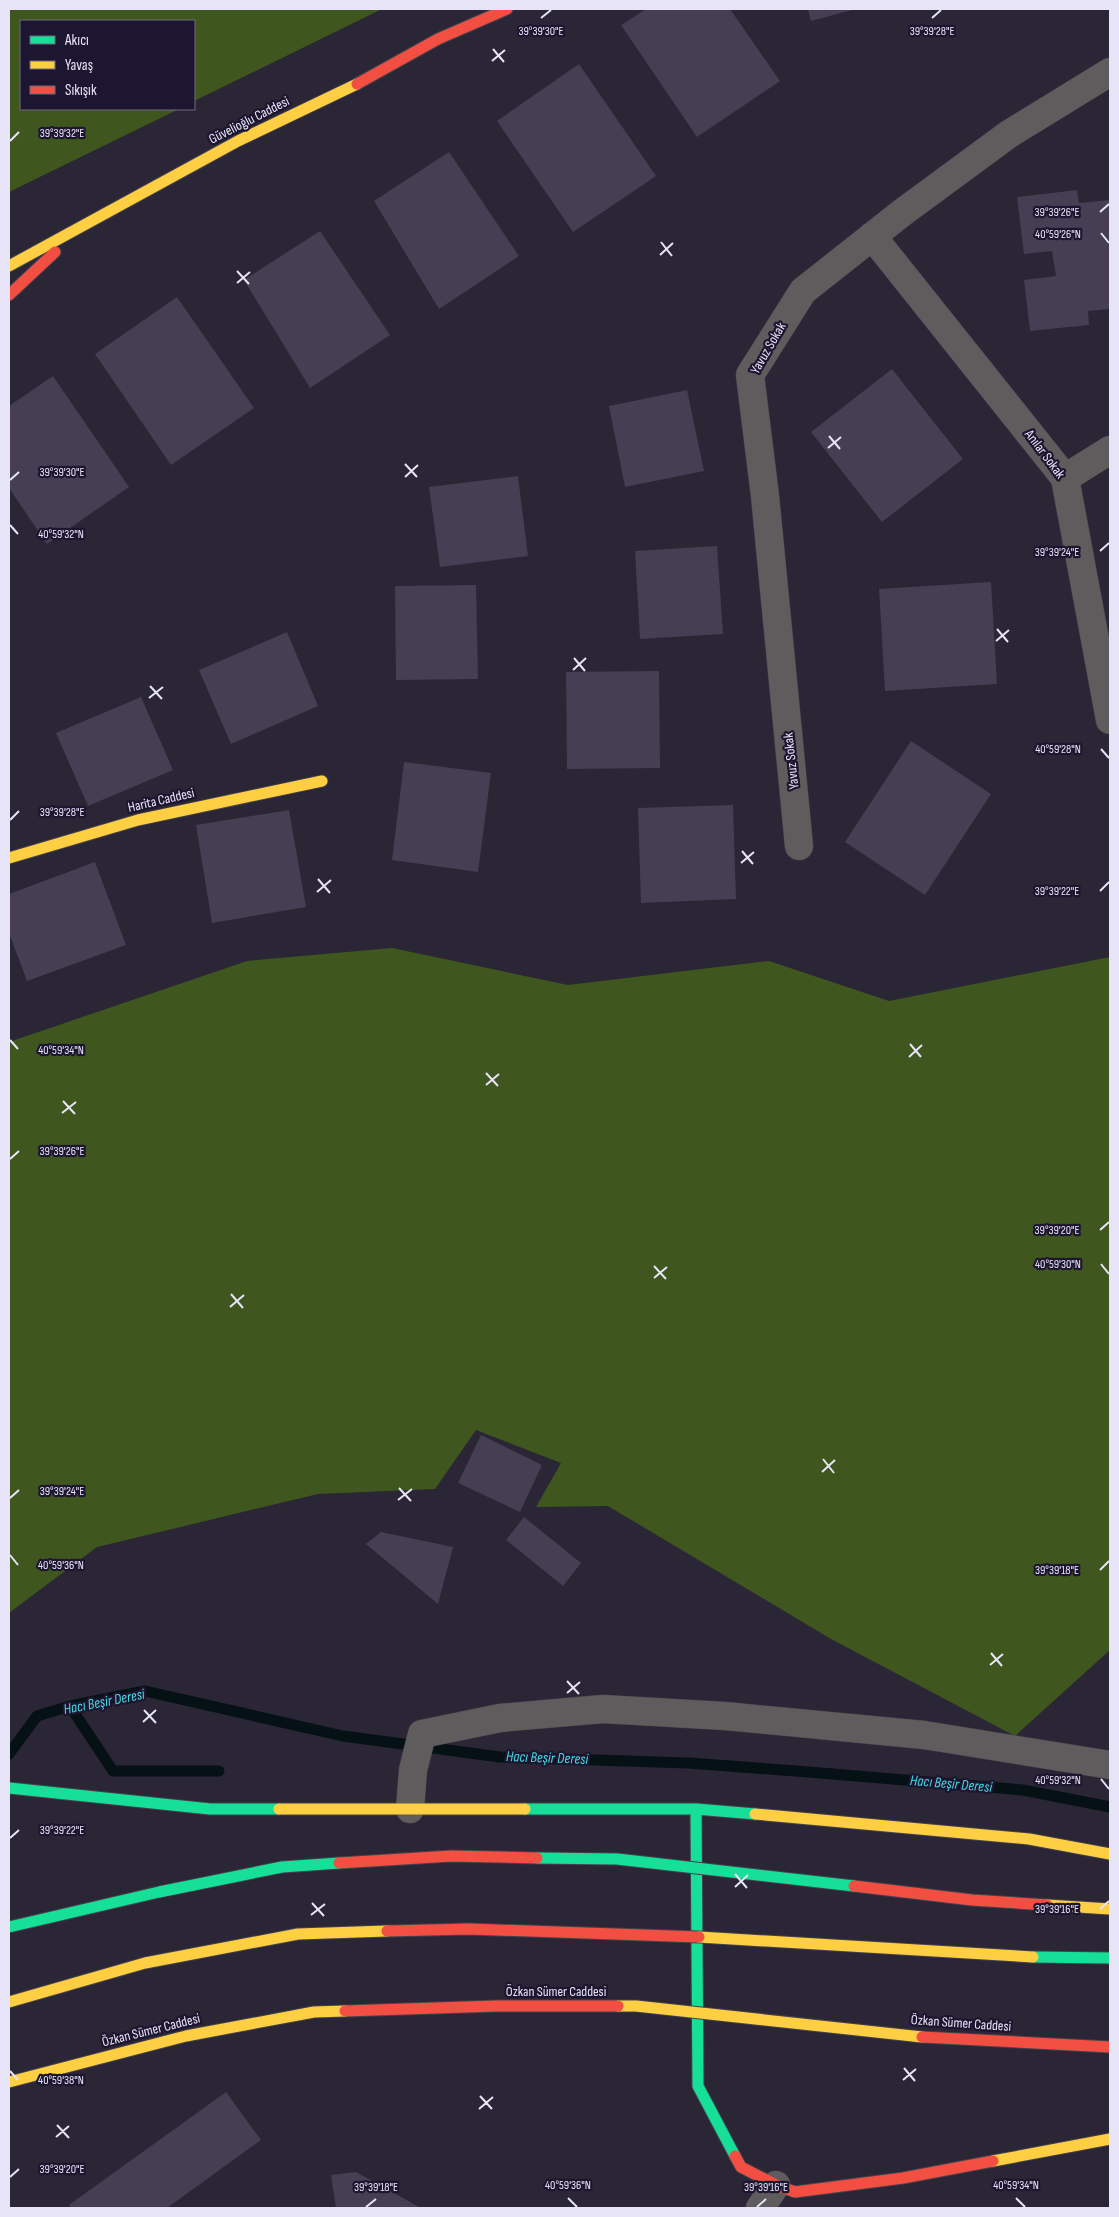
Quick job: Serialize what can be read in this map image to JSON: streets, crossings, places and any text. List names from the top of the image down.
{
  "streets": {
    "main road": ["Güvelioğlu Caddesi", "Harita Caddesi", "Özkan Sümer Caddesi"],
    "street": ["Yavuz Sokak", "Anılar Sokak"]
  },
  "crossings": [
    ["Yavuz Sokak", "Anılar Sokak"]
  ],
  "water": ["Hacı Beşir Deresi"],
  "legend": ["Akıcı", "Yavaş", "Sıkışık"],
  "coordinates": [
    "39°39'30\"E",
    "39°39'28\"E",
    "39°39'32\"E",
    "39°39'26\"E",
    "40°59'26\"N",
    "40°59'32\"N",
    "39°39'24\"E",
    "40°59'28\"N",
    "39°39'22\"E",
    "40°59'34\"N",
    "39°39'20\"E",
    "40°59'30\"N",
    "40°59'36\"N",
    "39°39'18\"E",
    "39°39'16\"E",
    "40°59'38\"N"
  ]
}
